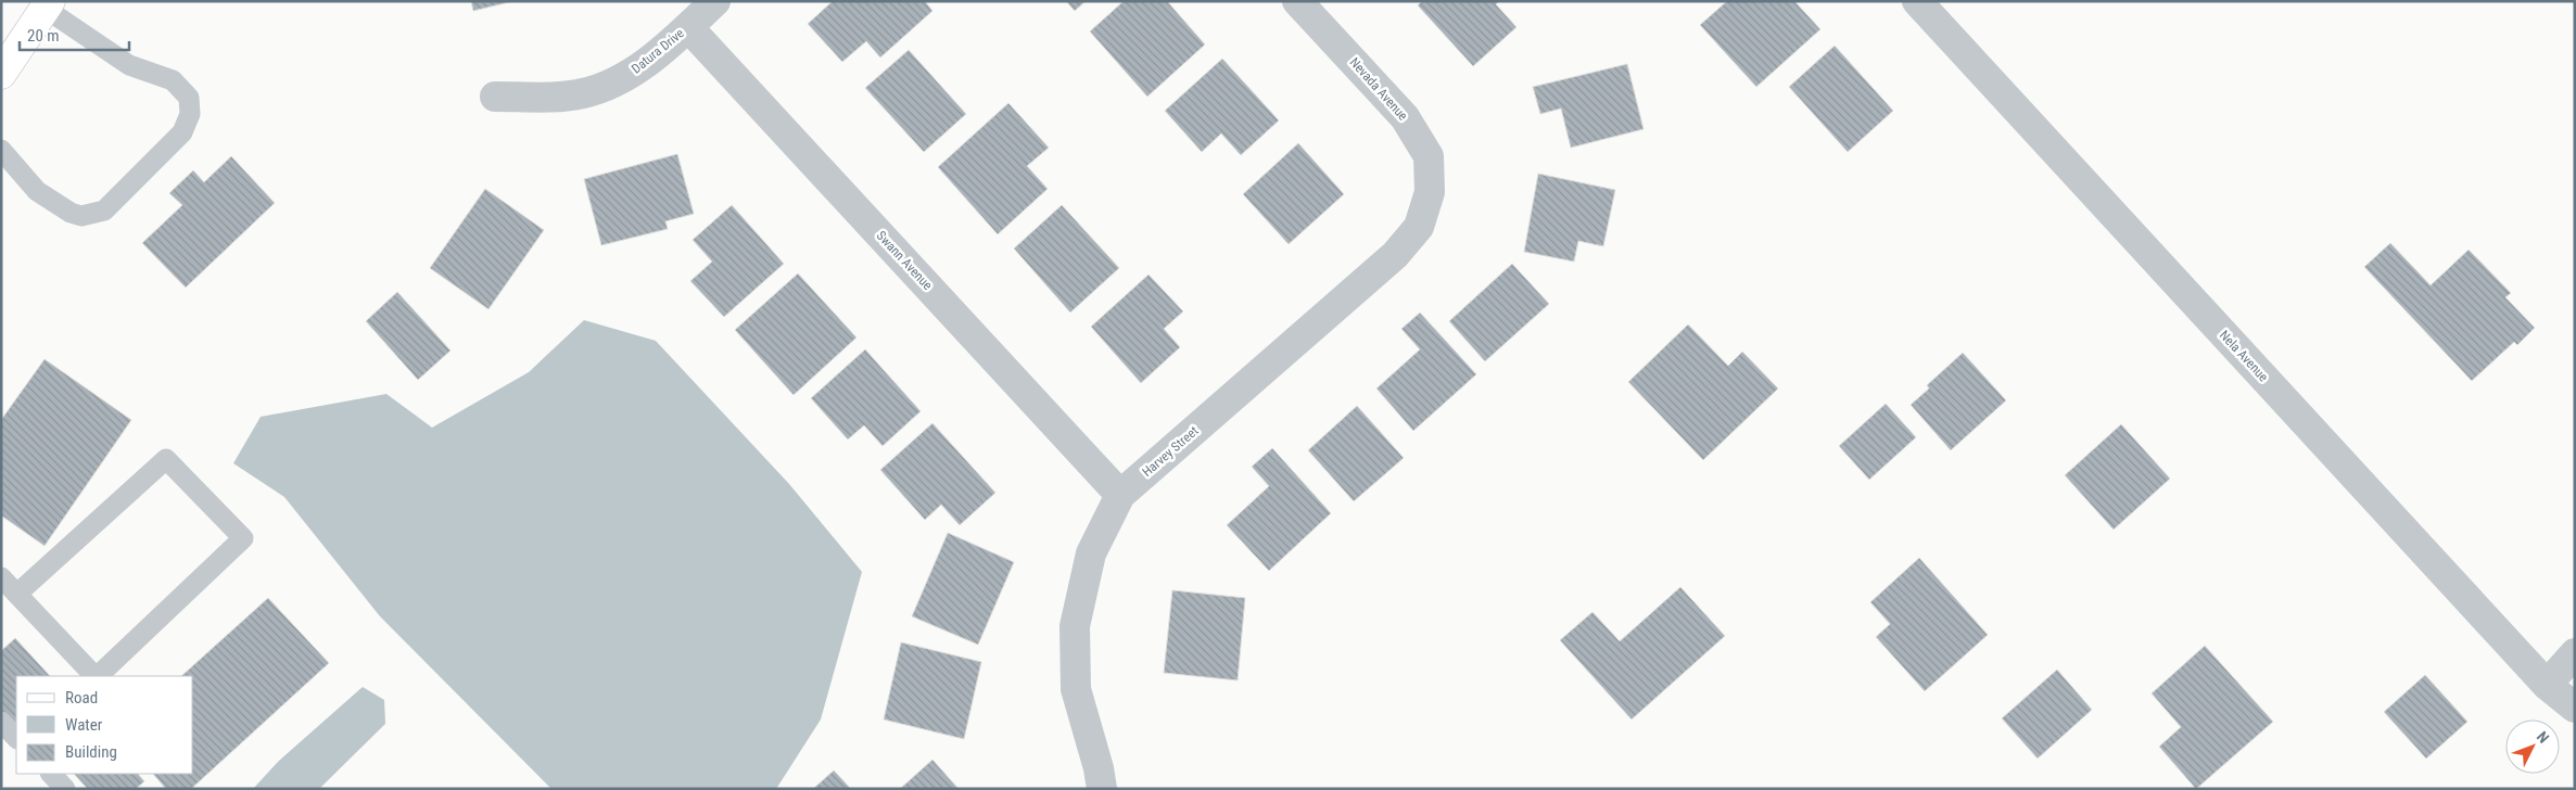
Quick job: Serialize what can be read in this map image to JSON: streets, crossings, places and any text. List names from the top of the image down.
{
  "streets": {
    "street": [
      "Datura Drive",
      "Nevada Avenue",
      "Swann Avenue",
      "Nela Avenue",
      "Harvey Street"
    ]
  },
  "crossings": [
    ["Datura Drive", "Swann Avenue"],
    ["Nevada Avenue", "Harvey Street"],
    ["Swann Avenue", "Harvey Street"]
  ],
  "legend": ["Road", "Water", "Building"],
  "scale_bar": "20 m",
  "north": "top right"
}
